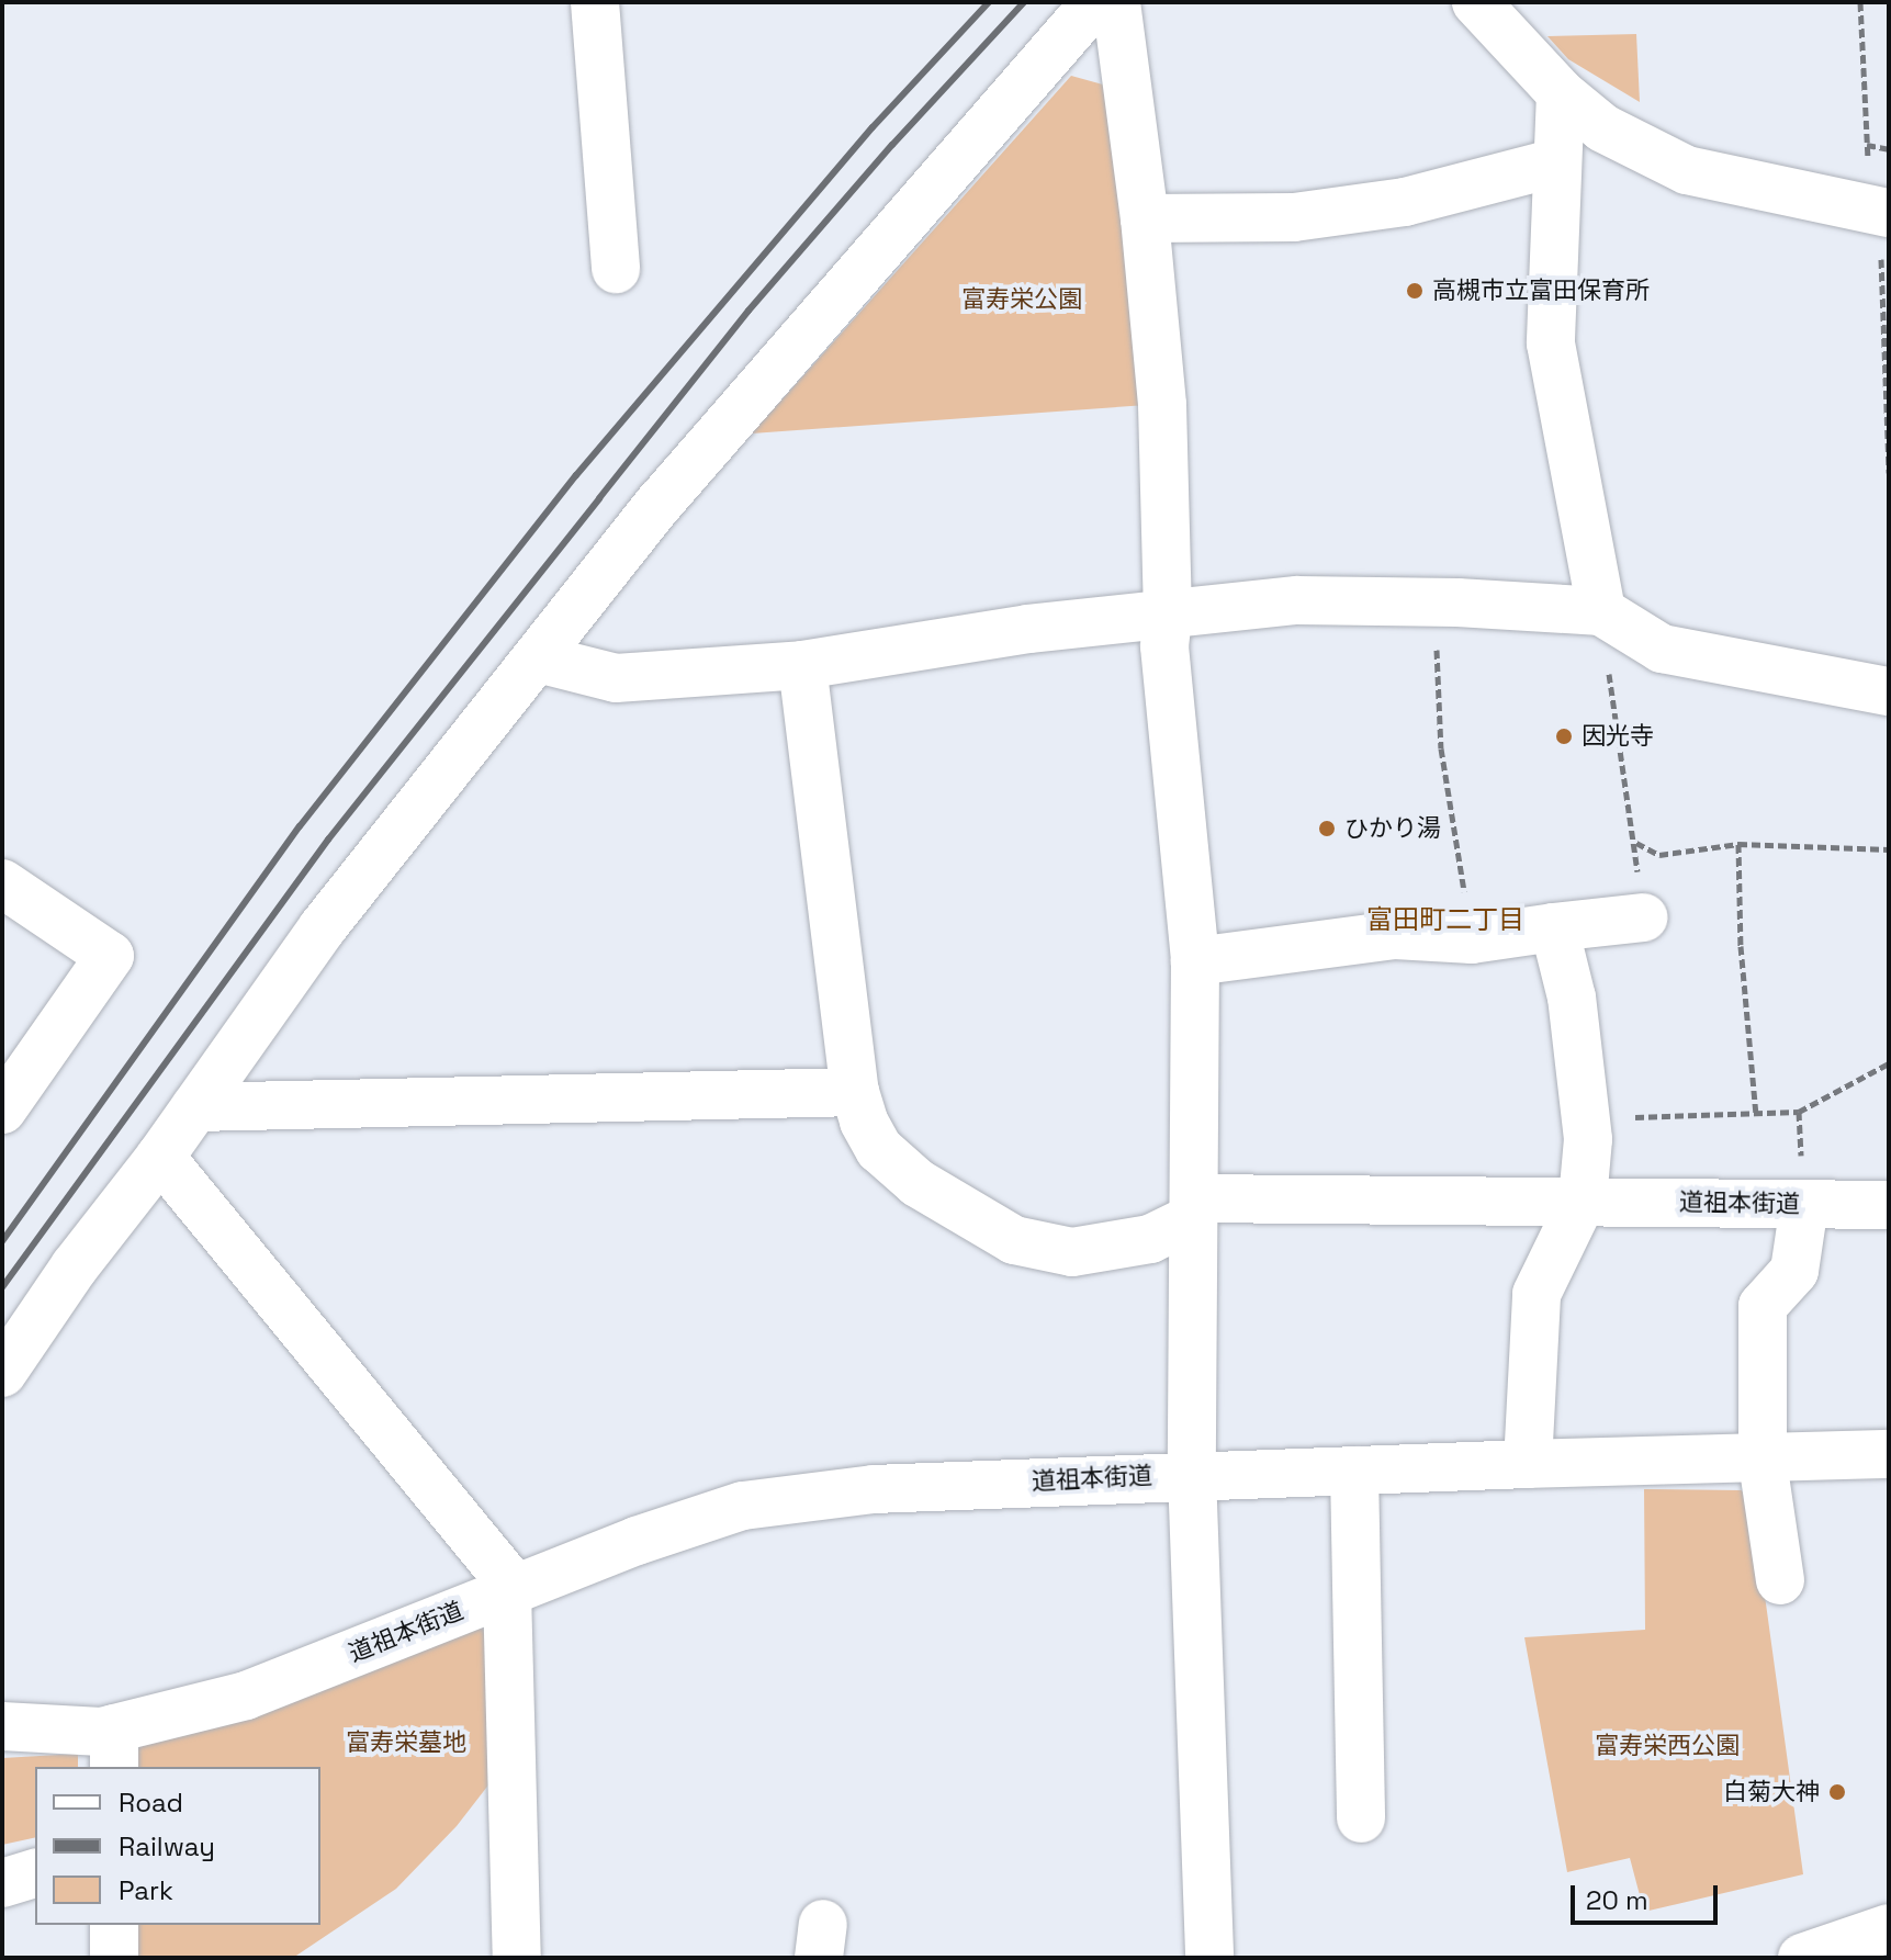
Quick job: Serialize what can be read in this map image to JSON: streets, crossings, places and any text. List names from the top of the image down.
{
  "streets": {
    "street": ["道祖本街道"]
  },
  "districts": ["富田町二丁目"],
  "parks": ["富寿栄公園", "富寿栄墓地", "富寿栄西公園"],
  "places": [
    "高槻市立富田保育所",
    "因光寺",
    "ひかり湯",
    "白菊大神"
  ],
  "legend": ["Road", "Railway", "Park"],
  "scale_bar": "20 m"
}
